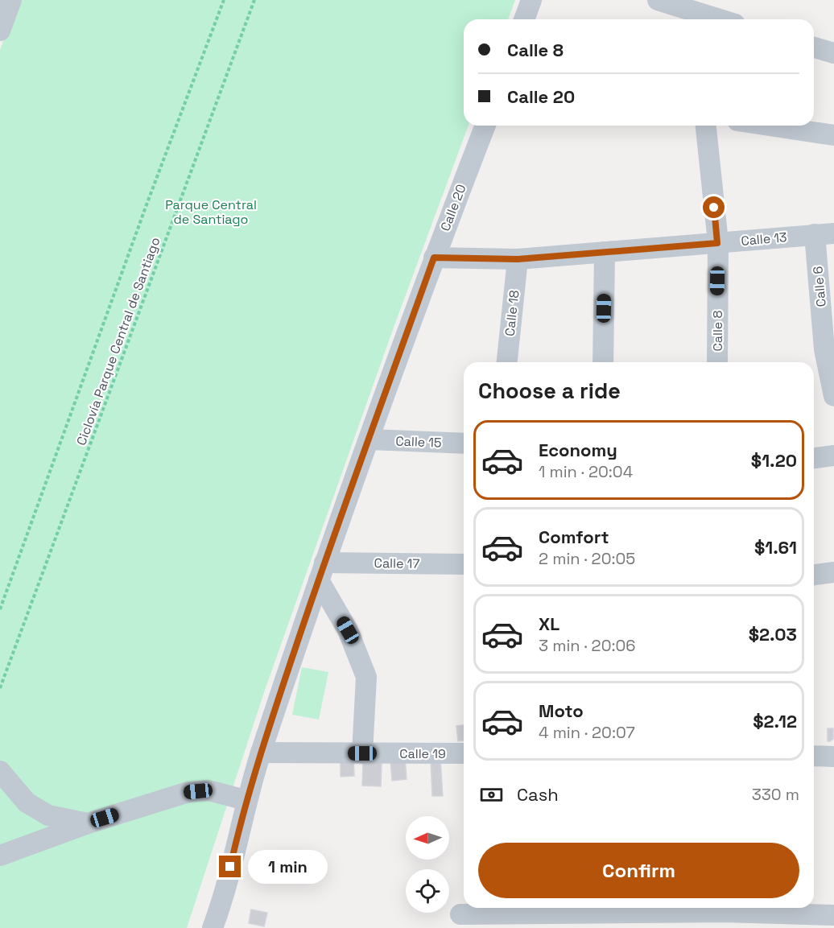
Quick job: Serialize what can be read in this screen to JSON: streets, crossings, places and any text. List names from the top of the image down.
{
  "streets": {
    "street": [
      "Calle 20",
      "Calle 13",
      "Calle 6",
      "Calle 18",
      "Calle 8",
      "Calle 15",
      "Calle 17",
      "Calle 19"
    ],
    "path": ["Ciclovía Parque Central de Santiago"]
  },
  "crossings": [
    ["Calle 20", "Calle 13"],
    ["Calle 20", "Calle 15"],
    ["Calle 20", "Calle 17"],
    ["Calle 20", "Calle 19"],
    ["Calle 13", "Calle 6"],
    ["Calle 13", "Calle 18"],
    ["Calle 13", "Calle 8"]
  ],
  "parks": ["Parque Central de Santiago"],
  "north": "left",
  "page": {
    "banner": ["Calle 8", "Calle 20"],
    "heading": "Choose a ride",
    "list": [
      {
        "name": "Economy",
        "note": "1 min · 20:04",
        "value": "$1.20"
      },
      {
        "name": "Comfort",
        "note": "2 min · 20:05",
        "value": "$1.61"
      },
      {
        "name": "XL",
        "note": "3 min · 20:06",
        "value": "$2.03"
      },
      {
        "name": "Moto",
        "note": "4 min · 20:07",
        "value": "$2.12"
      }
    ],
    "pay": ["Cash", "330 m"],
    "buttons": "Confirm",
    "bubble": "1 min"
  }
}
